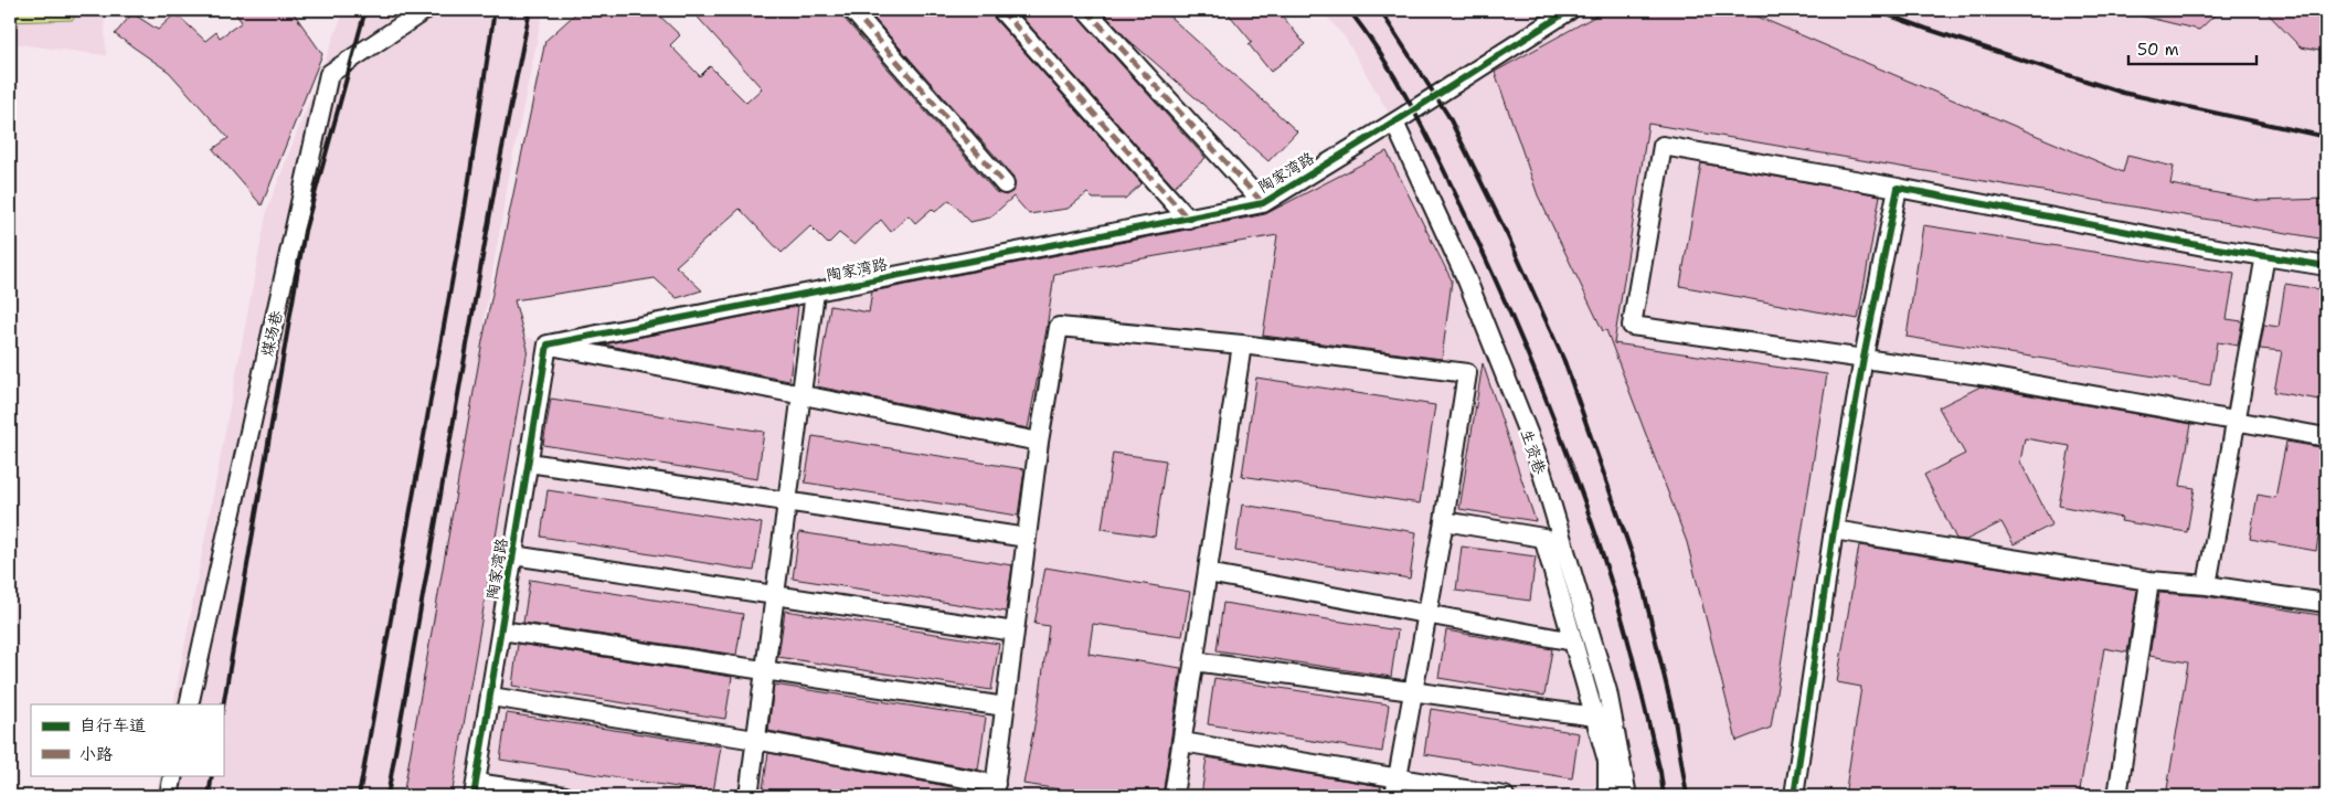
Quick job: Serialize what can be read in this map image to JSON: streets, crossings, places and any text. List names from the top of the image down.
{
  "streets": {
    "street": ["陶家湾路", "煤场巷", "生资巷"]
  },
  "crossings": [
    ["陶家湾路", "生资巷"]
  ],
  "legend": ["自行车道", "小路"],
  "scale_bar": "50 m"
}
